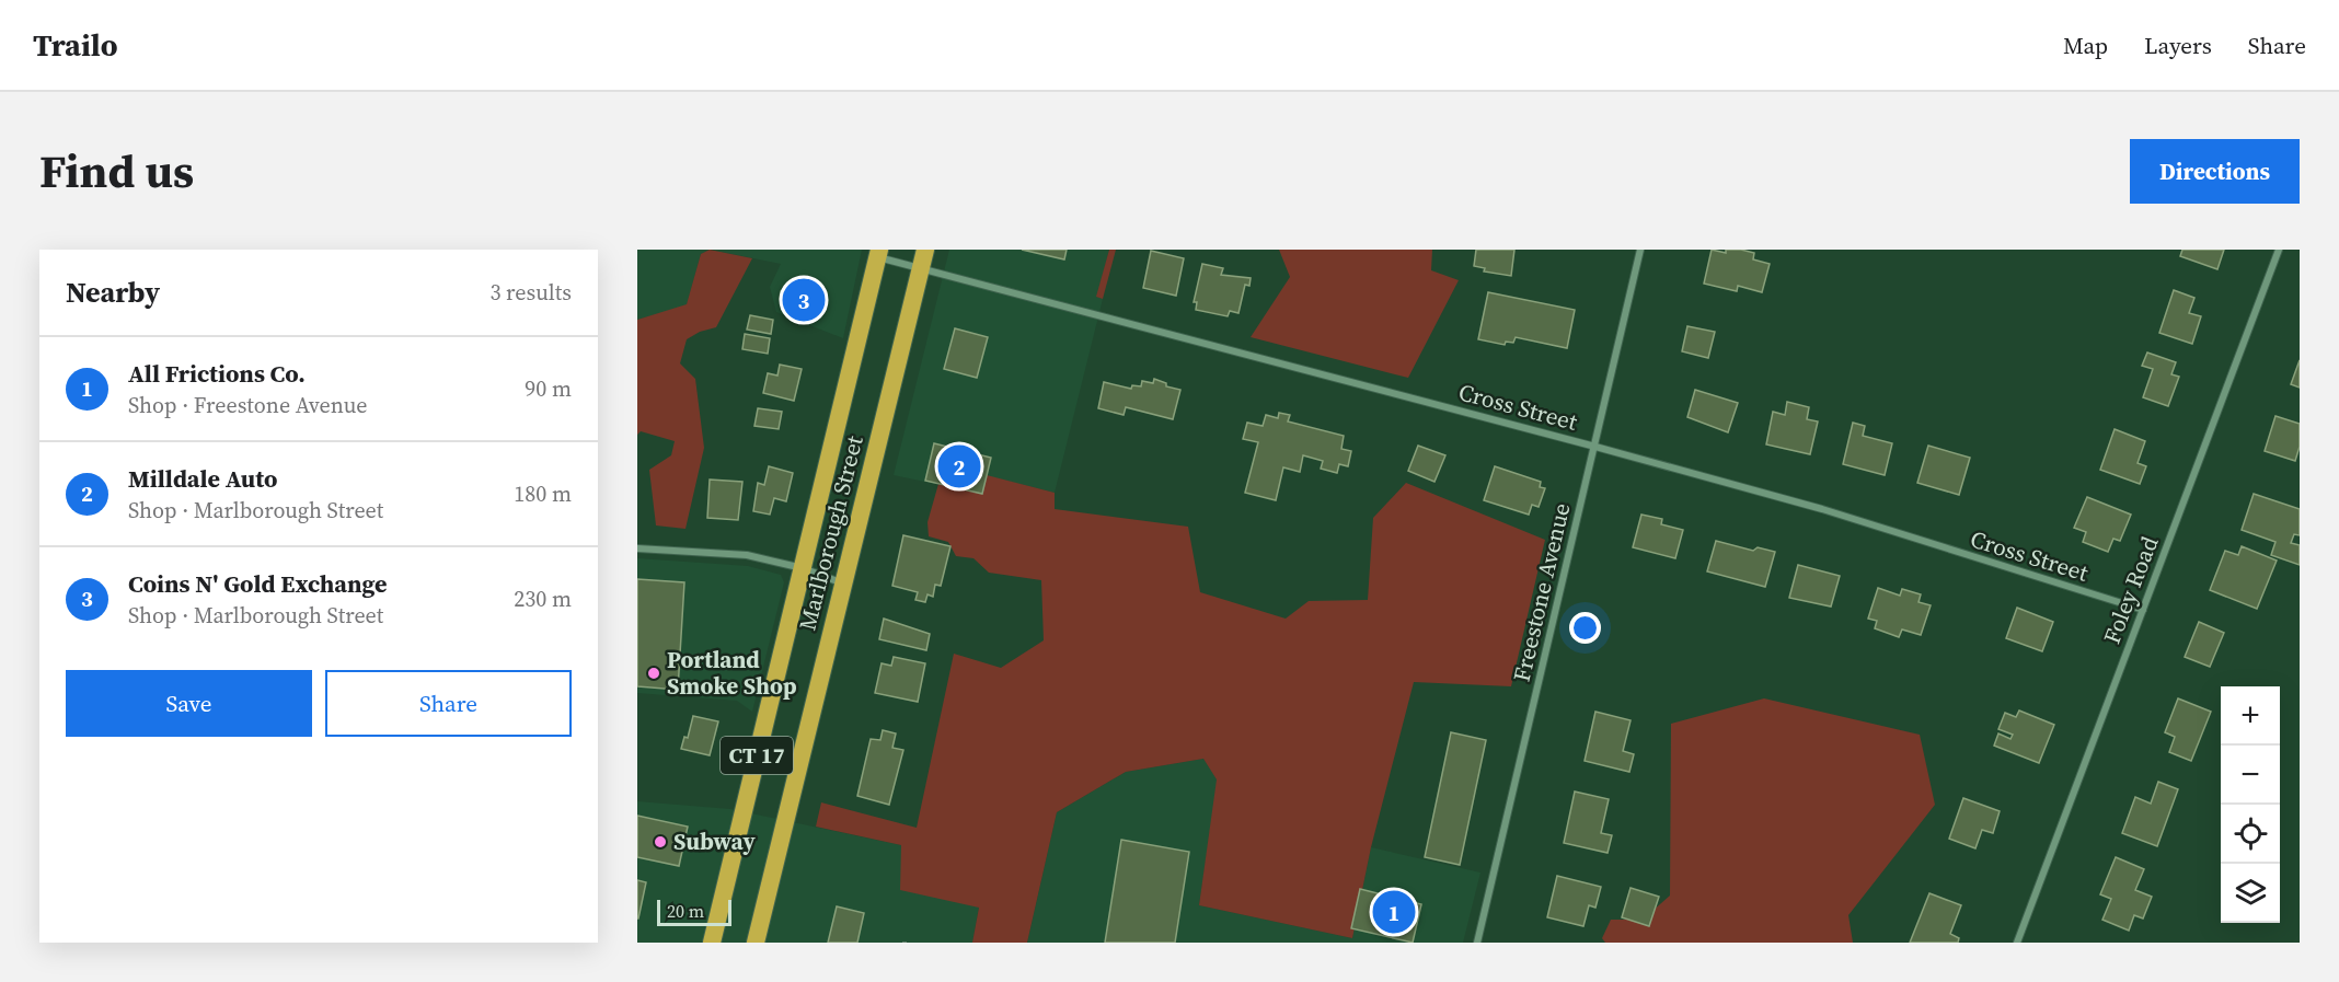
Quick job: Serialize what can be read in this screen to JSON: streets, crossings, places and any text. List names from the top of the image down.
{
  "streets": {
    "highway": ["Marlborough Street", "CT 17"],
    "street": ["Cross Street", "Foley Road", "Freestone Avenue"]
  },
  "crossings": [
    ["Cross Street", "Marlborough Street"],
    ["Cross Street", "Foley Road"],
    ["Cross Street", "Freestone Avenue"]
  ],
  "places": ["Portland Smoke Shop", "Subway"],
  "scale_bar": "20 m",
  "page": {
    "header": "Trailo",
    "nav": ["Map", "Layers", "Share"],
    "title": "Find us",
    "buttons": [
      "Directions",
      ["Save", "Share"]
    ],
    "heading": ["Nearby", "3 results"],
    "pins": ["3", "2", "1"],
    "list": [
      {
        "mark": "1",
        "name": "All Frictions Co.",
        "note": "Shop · Freestone Avenue",
        "value": "90 m"
      },
      {
        "mark": "2",
        "name": "Milldale Auto",
        "note": "Shop · Marlborough Street",
        "value": "180 m"
      },
      {
        "mark": "3",
        "name": "Coins N' Gold Exchange",
        "note": "Shop · Marlborough Street",
        "value": "230 m"
      }
    ],
    "map_buttons": ["+", "−"],
    "scale": "20 m"
  }
}
